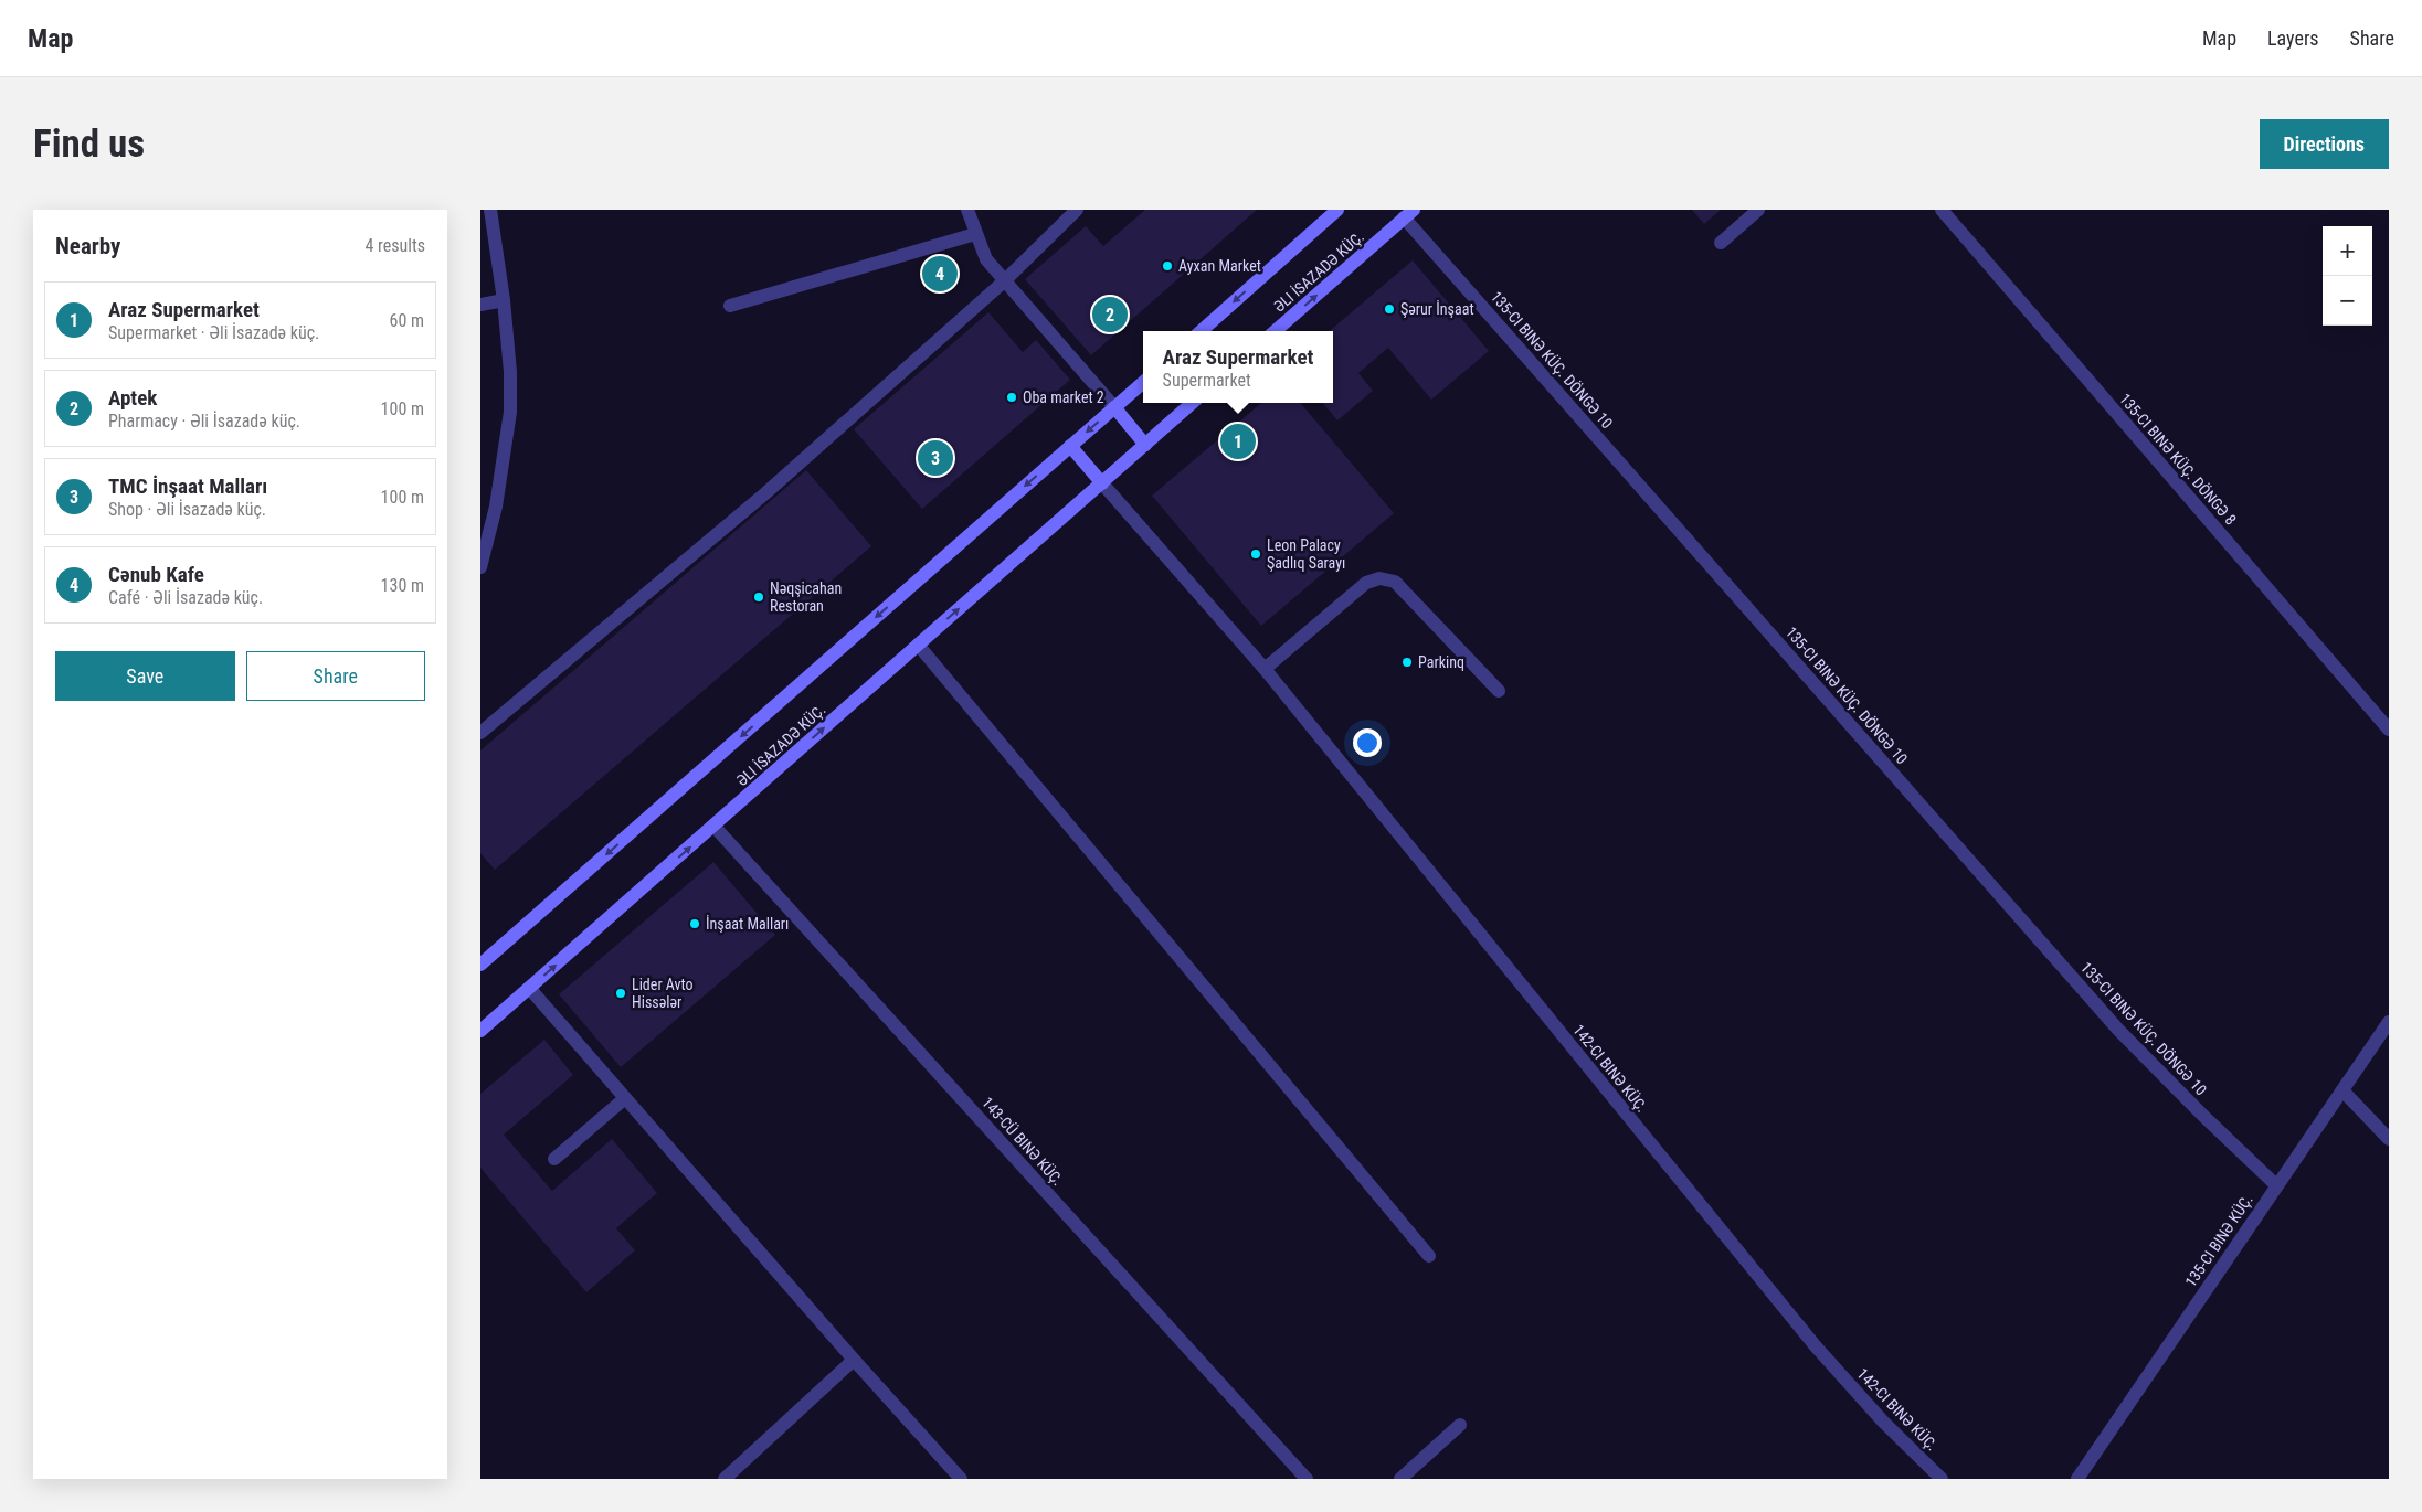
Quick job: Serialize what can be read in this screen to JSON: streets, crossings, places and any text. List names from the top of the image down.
{
  "streets": {
    "main road": ["ƏLI İSAZADƏ KÜÇ."],
    "street": [
      "135-CI BINƏ KÜÇ. DÖNGƏ 10",
      "135-CI BINƏ KÜÇ. DÖNGƏ 8",
      "142-CI BINƏ KÜÇ.",
      "143-CÜ BINƏ KÜÇ.",
      "135-CI BINƏ KÜÇ."
    ]
  },
  "crossings": [
    ["ƏLI İSAZADƏ KÜÇ.", "135-CI BINƏ KÜÇ. DÖNGƏ 10"],
    ["ƏLI İSAZADƏ KÜÇ.", "142-CI BINƏ KÜÇ."],
    ["ƏLI İSAZADƏ KÜÇ.", "143-CÜ BINƏ KÜÇ."],
    ["135-CI BINƏ KÜÇ. DÖNGƏ 10", "135-CI BINƏ KÜÇ."]
  ],
  "places": [
    "Ayxan Market",
    "Şərur İnşaat",
    "Oba market 2",
    "Leon Palaсу Şadlıq Sarayı",
    "Nəqşicahan Restoran",
    "Parkinq",
    "İnşaat Malları",
    "Lider Avto Hissələr"
  ],
  "page": {
    "header": "Map",
    "nav": ["Map", "Layers", "Share"],
    "buttons": [
      "Directions",
      ["Save", "Share"]
    ],
    "title": "Find us",
    "heading": ["Nearby", "4 results"],
    "map_buttons": ["+", "−"],
    "pins": [
      "4",
      "2",
      "1",
      "3"
    ],
    "list": [
      {
        "mark": "1",
        "name": "Araz Supermarket",
        "note": "Supermarket · Əli İsazadə küç.",
        "value": "60 m"
      },
      {
        "mark": "2",
        "name": "Aptek",
        "note": "Pharmacy · Əli İsazadə küç.",
        "value": "100 m"
      },
      {
        "mark": "3",
        "name": "TMC İnşaat Malları",
        "note": "Shop · Əli İsazadə küç.",
        "value": "100 m"
      },
      {
        "mark": "4",
        "name": "Cənub Kafe",
        "note": "Café · Əli İsazadə küç.",
        "value": "130 m"
      }
    ],
    "popup": ["Araz Supermarket", "Supermarket"]
  }
}
